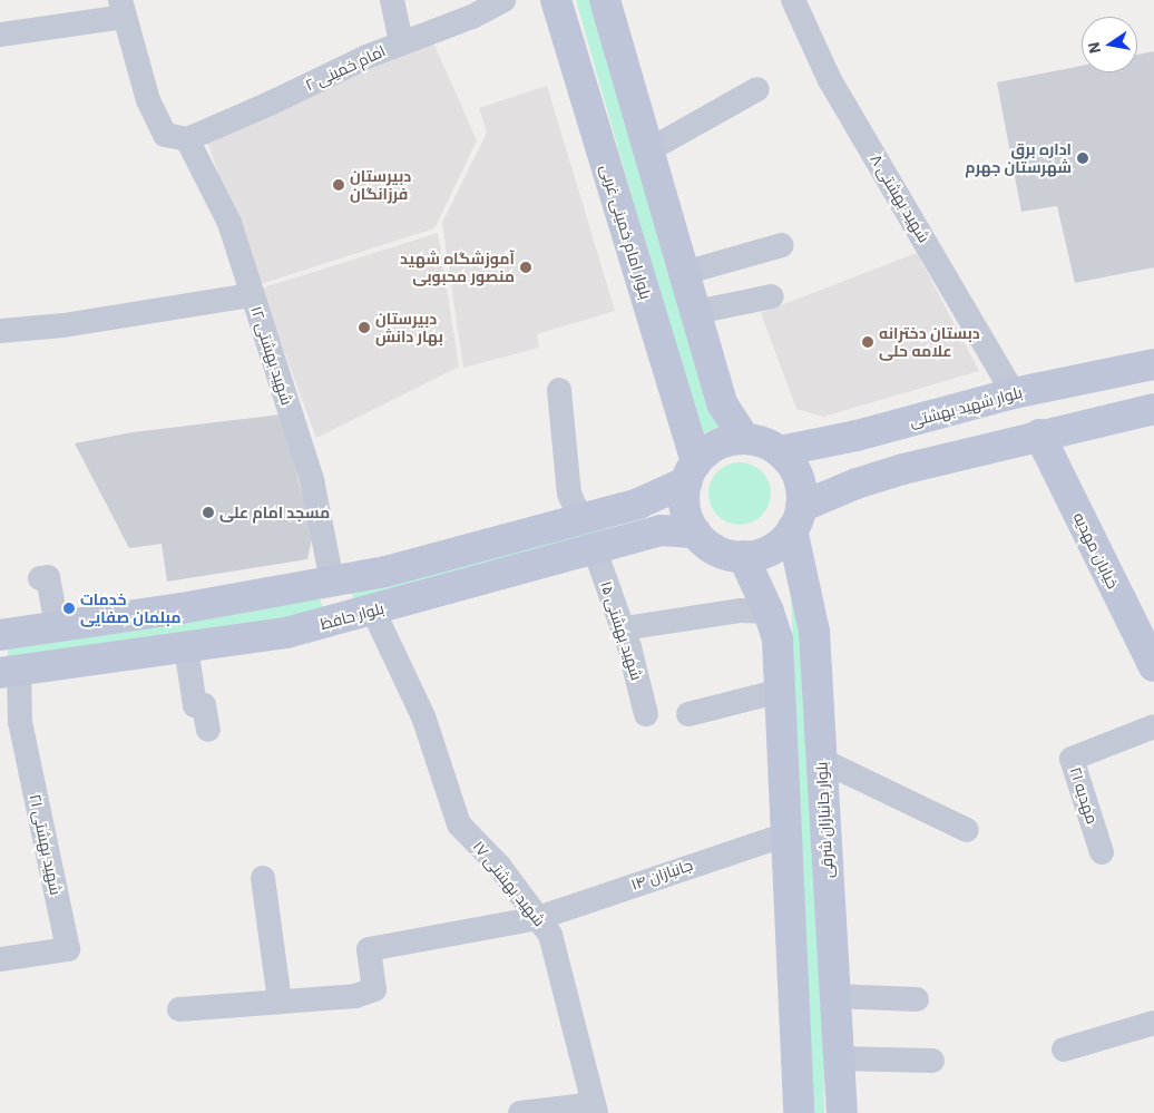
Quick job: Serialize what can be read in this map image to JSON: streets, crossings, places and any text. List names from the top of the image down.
{
  "streets": {
    "main road": [
      "بلوار امام خمینی غربی",
      "بلوار شهید بهشتی",
      "خیابان مهدیه",
      "بلوار حافظ",
      "بلوار جانبازان شرقی"
    ],
    "street": [
      "امام خمینی ۲",
      "شهید بهشتی ۸",
      "شهید بهشتی ۱۲",
      "شهید بهشتی ۱۵",
      "مهدیه ۲۱",
      "شهید بهشتی ۲۱",
      "جانبازان ۱۴",
      "شهید بهشتی ۱۷"
    ]
  },
  "crossings": [
    ["امام خمینی ۲", "شهید بهشتی ۱۲"],
    ["شهید بهشتی ۸", "بلوار شهید بهشتی"],
    ["بلوار امام خمینی غربی", "بلوار شهید بهشتی"],
    ["بلوار امام خمینی غربی", "بلوار حافظ"],
    ["بلوار امام خمینی غربی", "بلوار جانبازان شرقی"],
    ["بلوار شهید بهشتی", "بلوار حافظ"],
    ["بلوار شهید بهشتی", "بلوار جانبازان شرقی"],
    ["بلوار حافظ", "شهید بهشتی ۱۵"],
    ["بلوار حافظ", "بلوار جانبازان شرقی"],
    ["بلوار حافظ", "شهید بهشتی ۲۱"],
    ["بلوار حافظ", "شهید بهشتی ۱۷"],
    ["جانبازان ۱۴", "شهید بهشتی ۱۷"]
  ],
  "places": [
    "اداره برق شهرستان جهرم",
    "دبیرستان فرزانگان",
    "آموزشگاه شهید منصور محبوبی",
    "دبیرستان بهار دانش",
    "دبستان دخترانه علامه حلی",
    "مسجد امام علی",
    "خدمات مبلمان صفایی"
  ],
  "north": "left"
}
